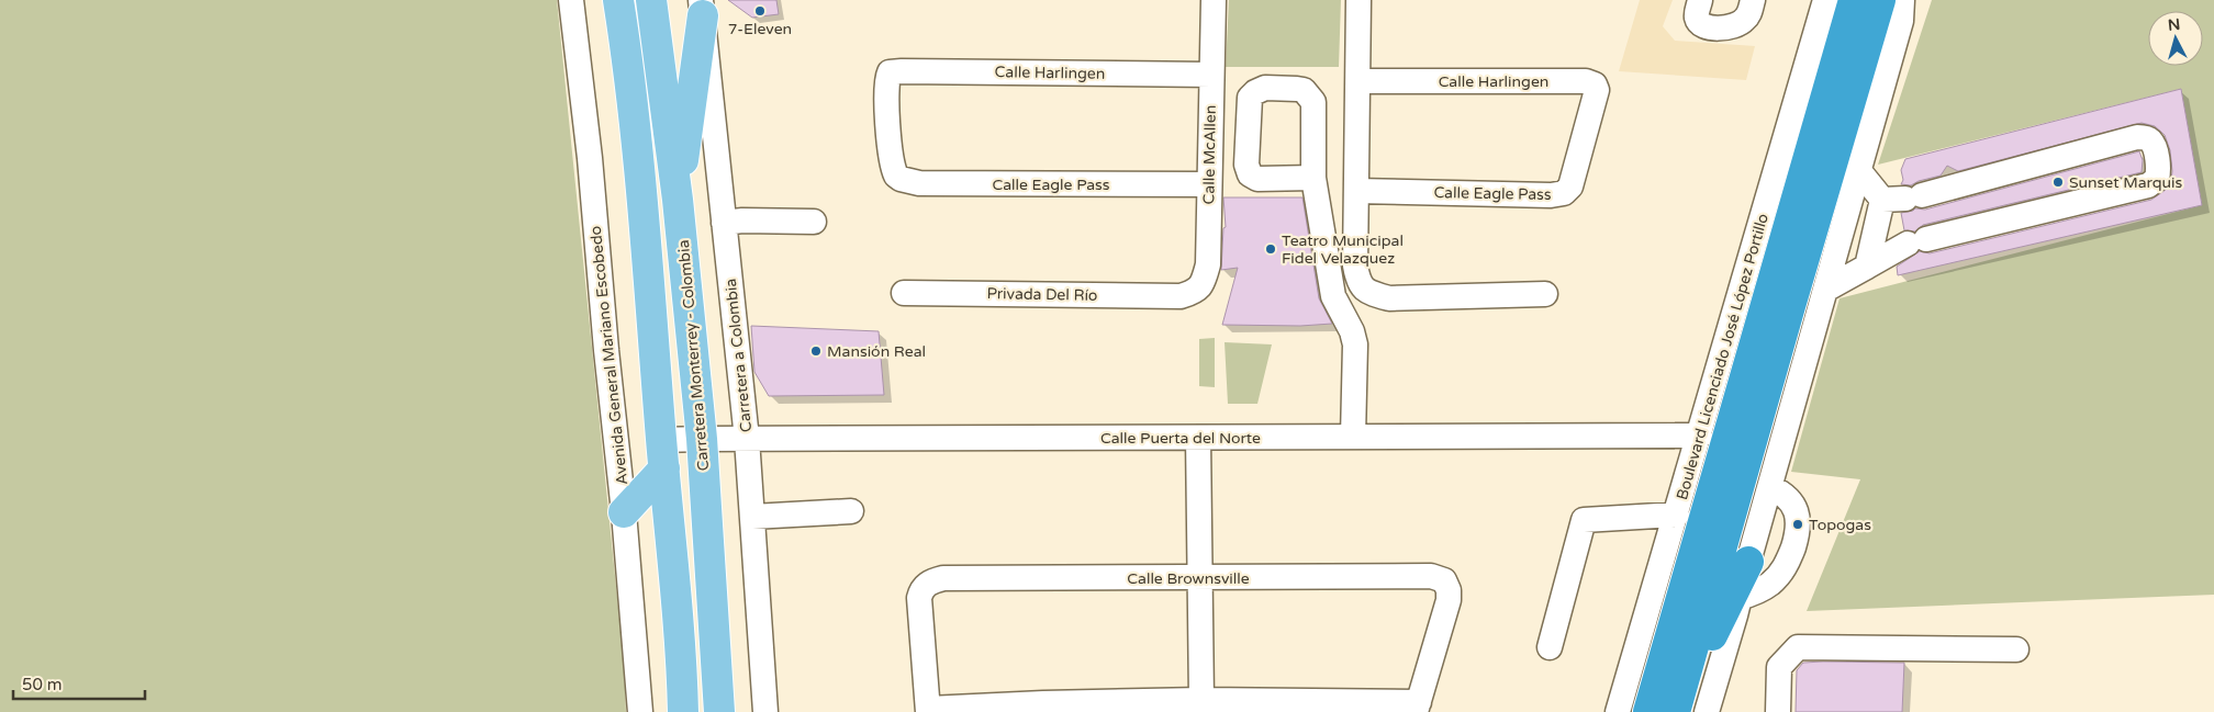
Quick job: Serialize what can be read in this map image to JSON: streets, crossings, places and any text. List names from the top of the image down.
{
  "streets": {
    "highway": ["Boulevard Licenciado José López Portillo"],
    "main road": ["Carretera Monterrey - Colombia"],
    "street": [
      "Calle Harlingen",
      "Calle McAllen",
      "Calle Eagle Pass",
      "Privada Del Río",
      "Avenida General Mariano Escobedo",
      "Carretera a Colombia",
      "Calle Puerta del Norte",
      "Calle Brownsville"
    ]
  },
  "crossings": [
    ["Calle Harlingen", "Calle McAllen"],
    ["Calle Harlingen", "Calle Eagle Pass"],
    ["Calle McAllen", "Calle Eagle Pass"],
    ["Calle McAllen", "Privada Del Río"],
    ["Carretera Monterrey - Colombia", "Calle Puerta del Norte"],
    ["Carretera a Colombia", "Calle Puerta del Norte"],
    ["Boulevard Licenciado José López Portillo", "Calle Puerta del Norte"]
  ],
  "places": [
    "7-Eleven",
    "Sunset Marquis",
    "Teatro Municipal Fidel Velazquez",
    "Mansión Real",
    "Topogas"
  ],
  "scale_bar": "50 m",
  "north": "top"
}
